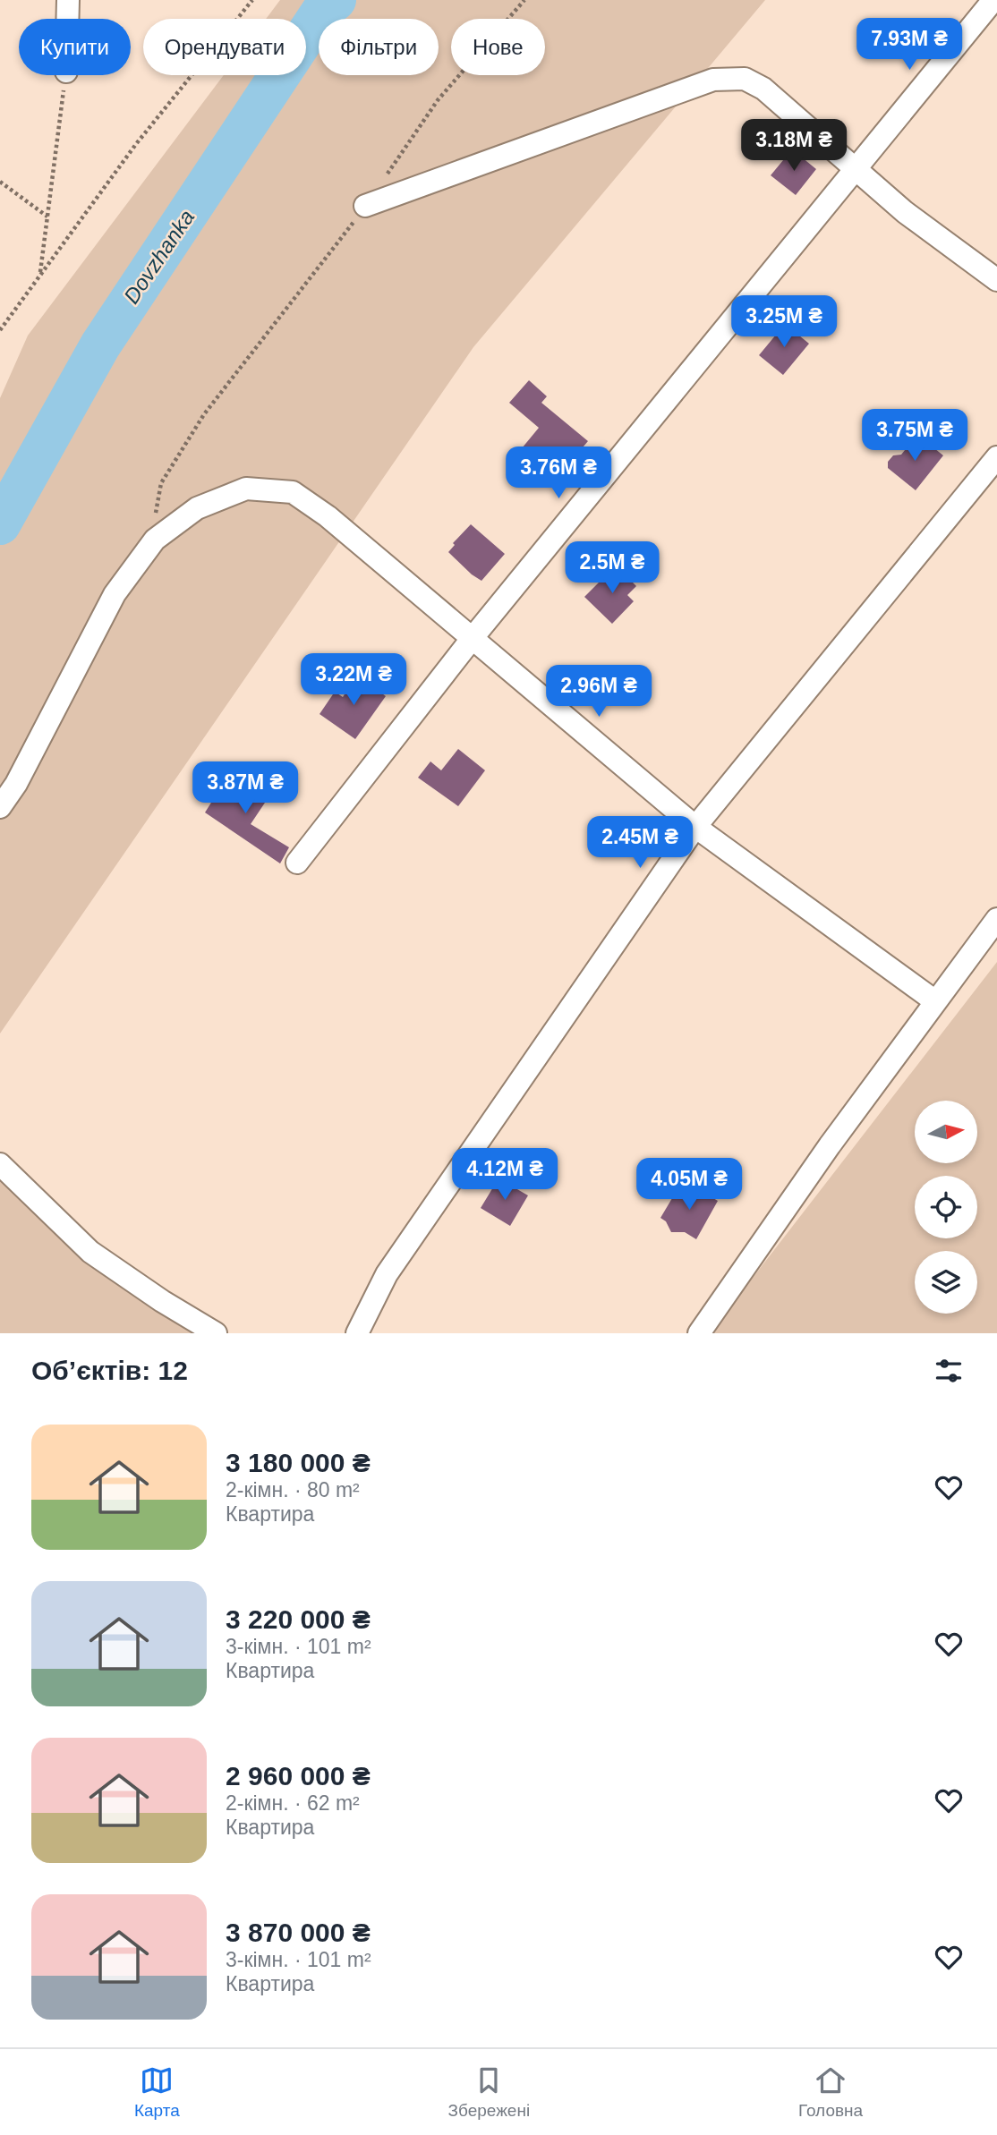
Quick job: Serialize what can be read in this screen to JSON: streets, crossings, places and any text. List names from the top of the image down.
{
  "water": ["Dovzhanka"],
  "north": "right",
  "page": {
    "price": [
      "7.93M ₴",
      "3.18M ₴",
      "3.25M ₴",
      "3.75M ₴",
      "3.76M ₴",
      "2.5M ₴",
      "3.22M ₴",
      "2.96M ₴",
      "3.87M ₴",
      "2.45M ₴",
      "4.12M ₴",
      "4.05M ₴"
    ],
    "chip": [
      "Купити",
      "Орендувати",
      "Фільтри",
      "Нове"
    ],
    "heading": "Об’єктів: 12",
    "list": [
      {
        "name": "3 180 000 ₴",
        "note": "2-кімн. · 80 m² · Квартира"
      },
      {
        "name": "3 220 000 ₴",
        "note": "3-кімн. · 101 m² · Квартира"
      },
      {
        "name": "2 960 000 ₴",
        "note": "2-кімн. · 62 m² · Квартира"
      },
      {
        "name": "3 870 000 ₴",
        "note": "3-кімн. · 101 m² · Квартира"
      }
    ],
    "tabs": ["Карта", "Збережені", "Головна"]
  }
}
